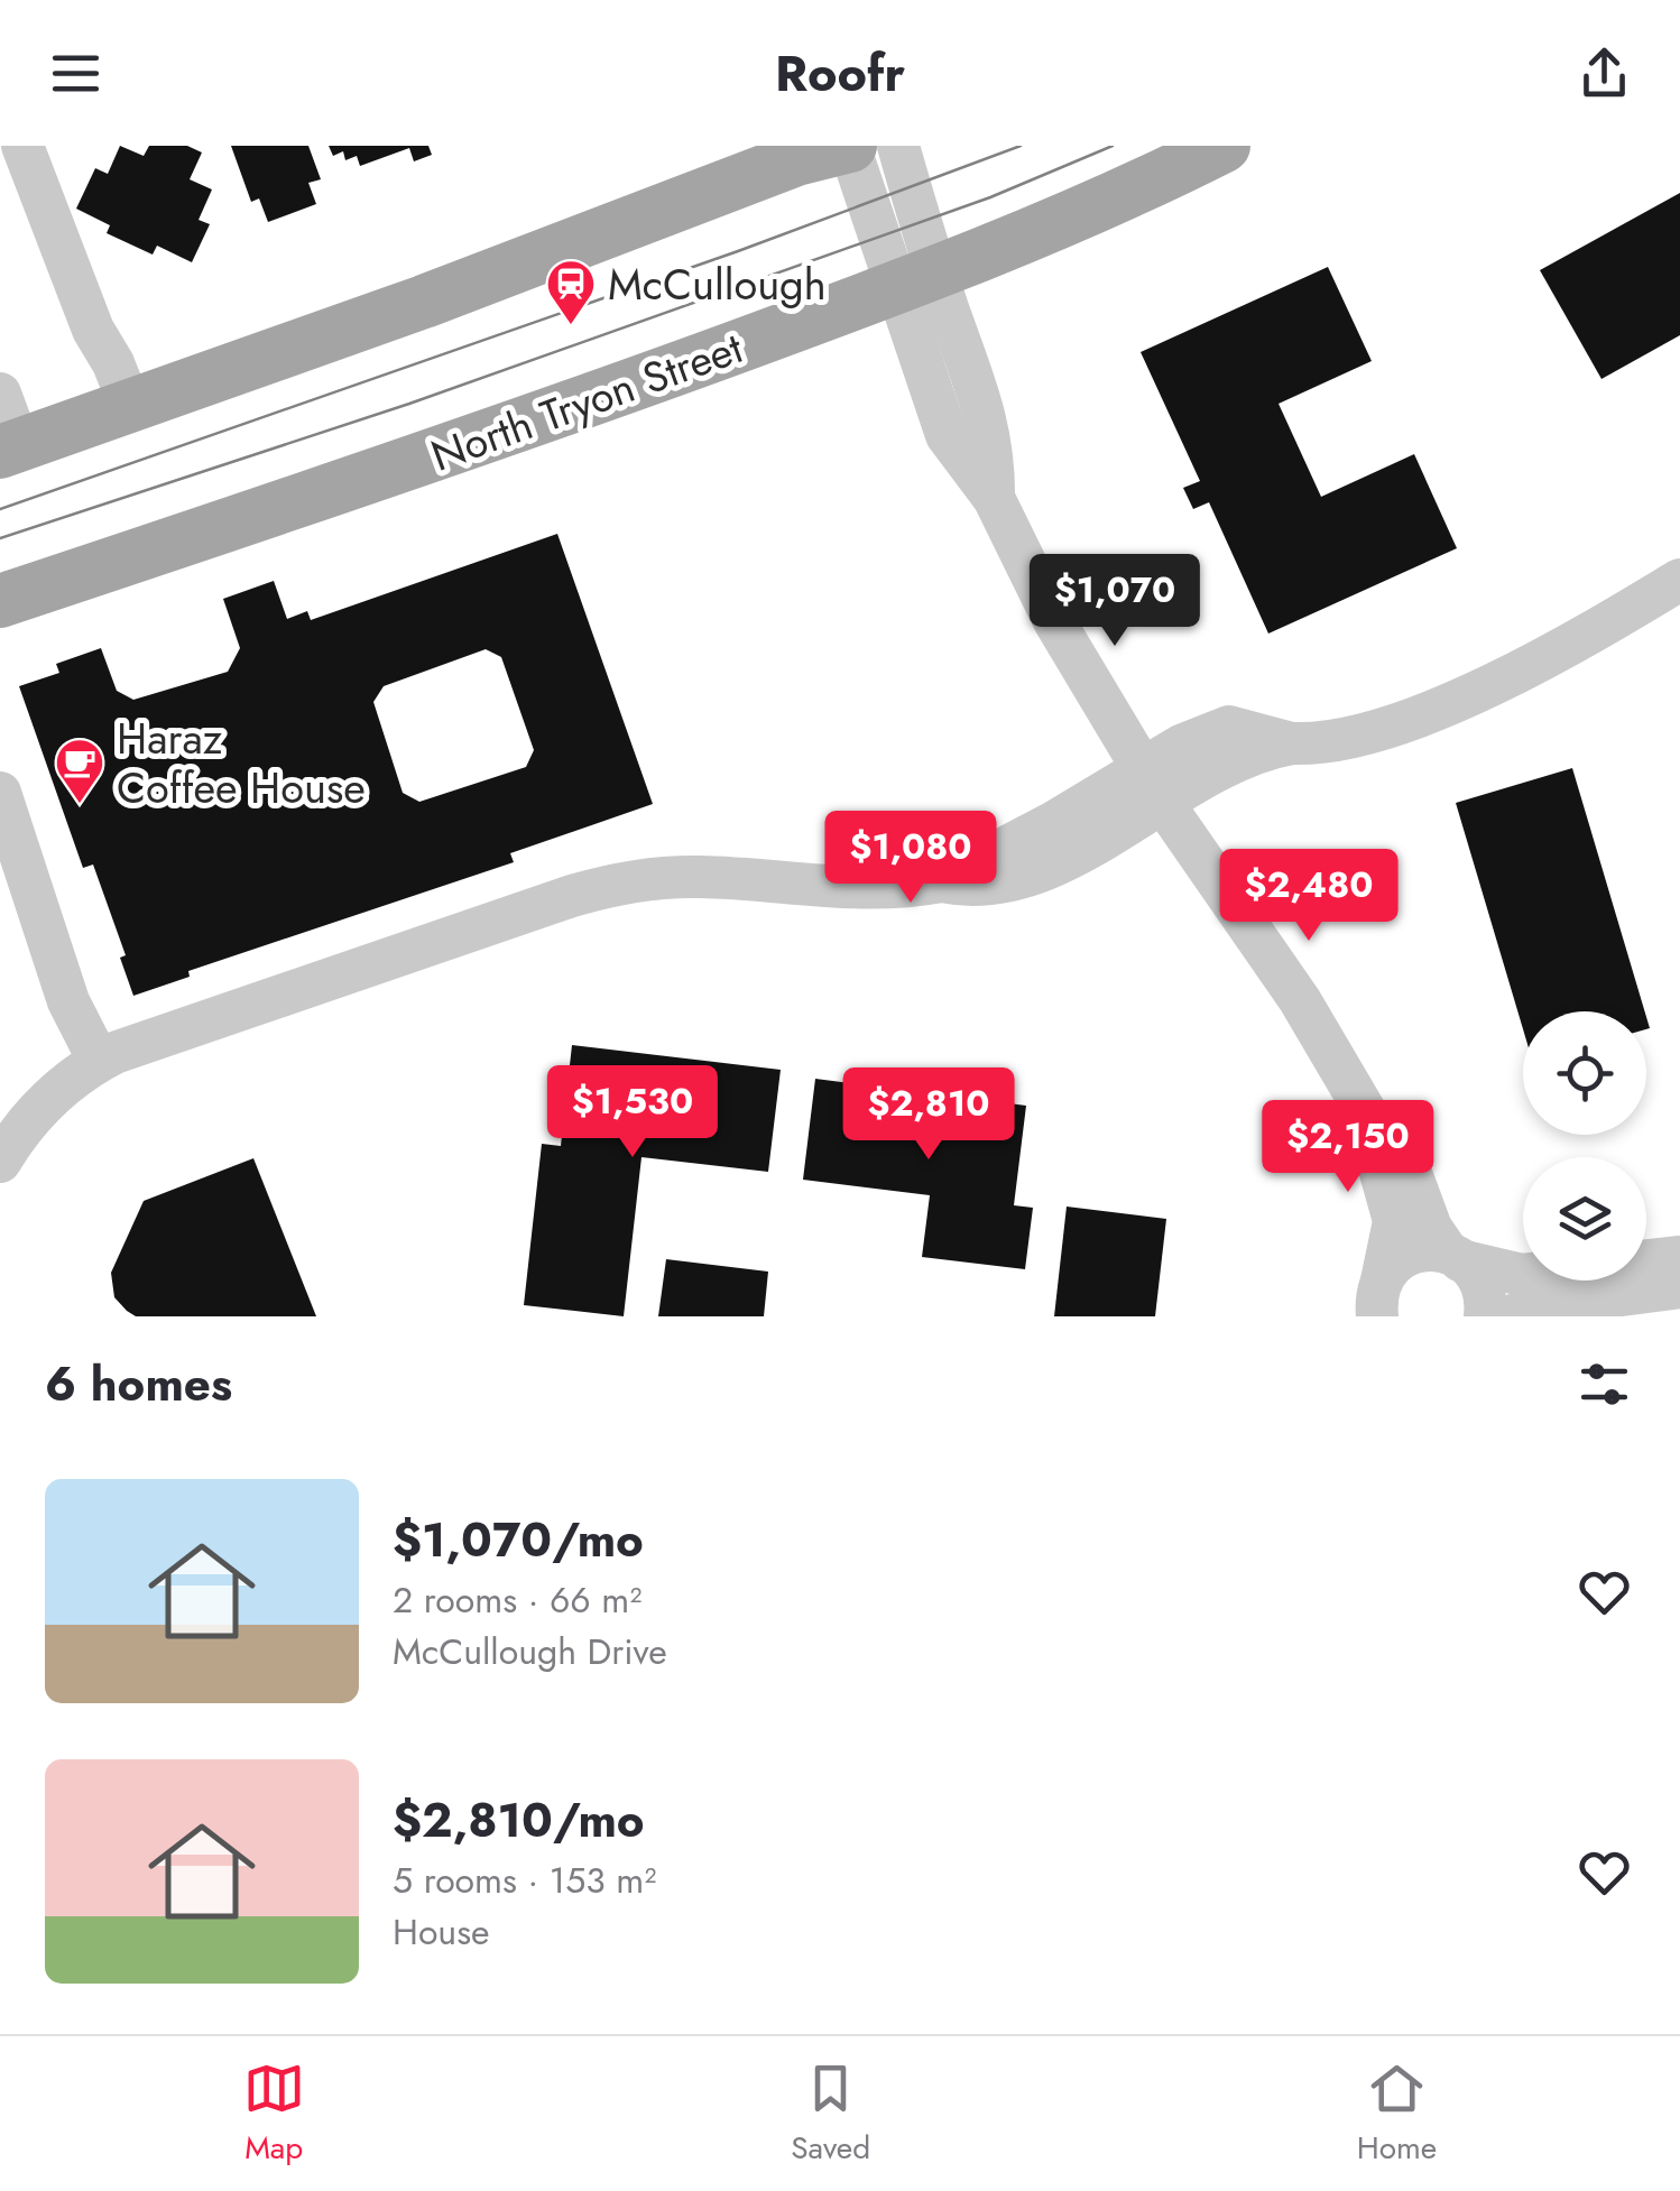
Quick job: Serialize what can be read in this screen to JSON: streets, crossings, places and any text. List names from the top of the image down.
{
  "streets": {
    "main road": ["North Tryon Street"]
  },
  "places": {
    "station": ["McCullough"],
    "cafe": ["Haraz Coffee House"]
  },
  "page": {
    "header": "Roofr",
    "price": [
      "$1,070",
      "$1,080",
      "$2,480",
      "$1,530",
      "$2,810",
      "$2,150"
    ],
    "heading": "6 homes",
    "list": [
      {
        "name": "$1,070/mo",
        "note": "2 rooms · 66 m² · McCullough Drive"
      },
      {
        "name": "$2,810/mo",
        "note": "5 rooms · 153 m² · House"
      }
    ],
    "tabs": ["Map", "Saved", "Home"]
  }
}
